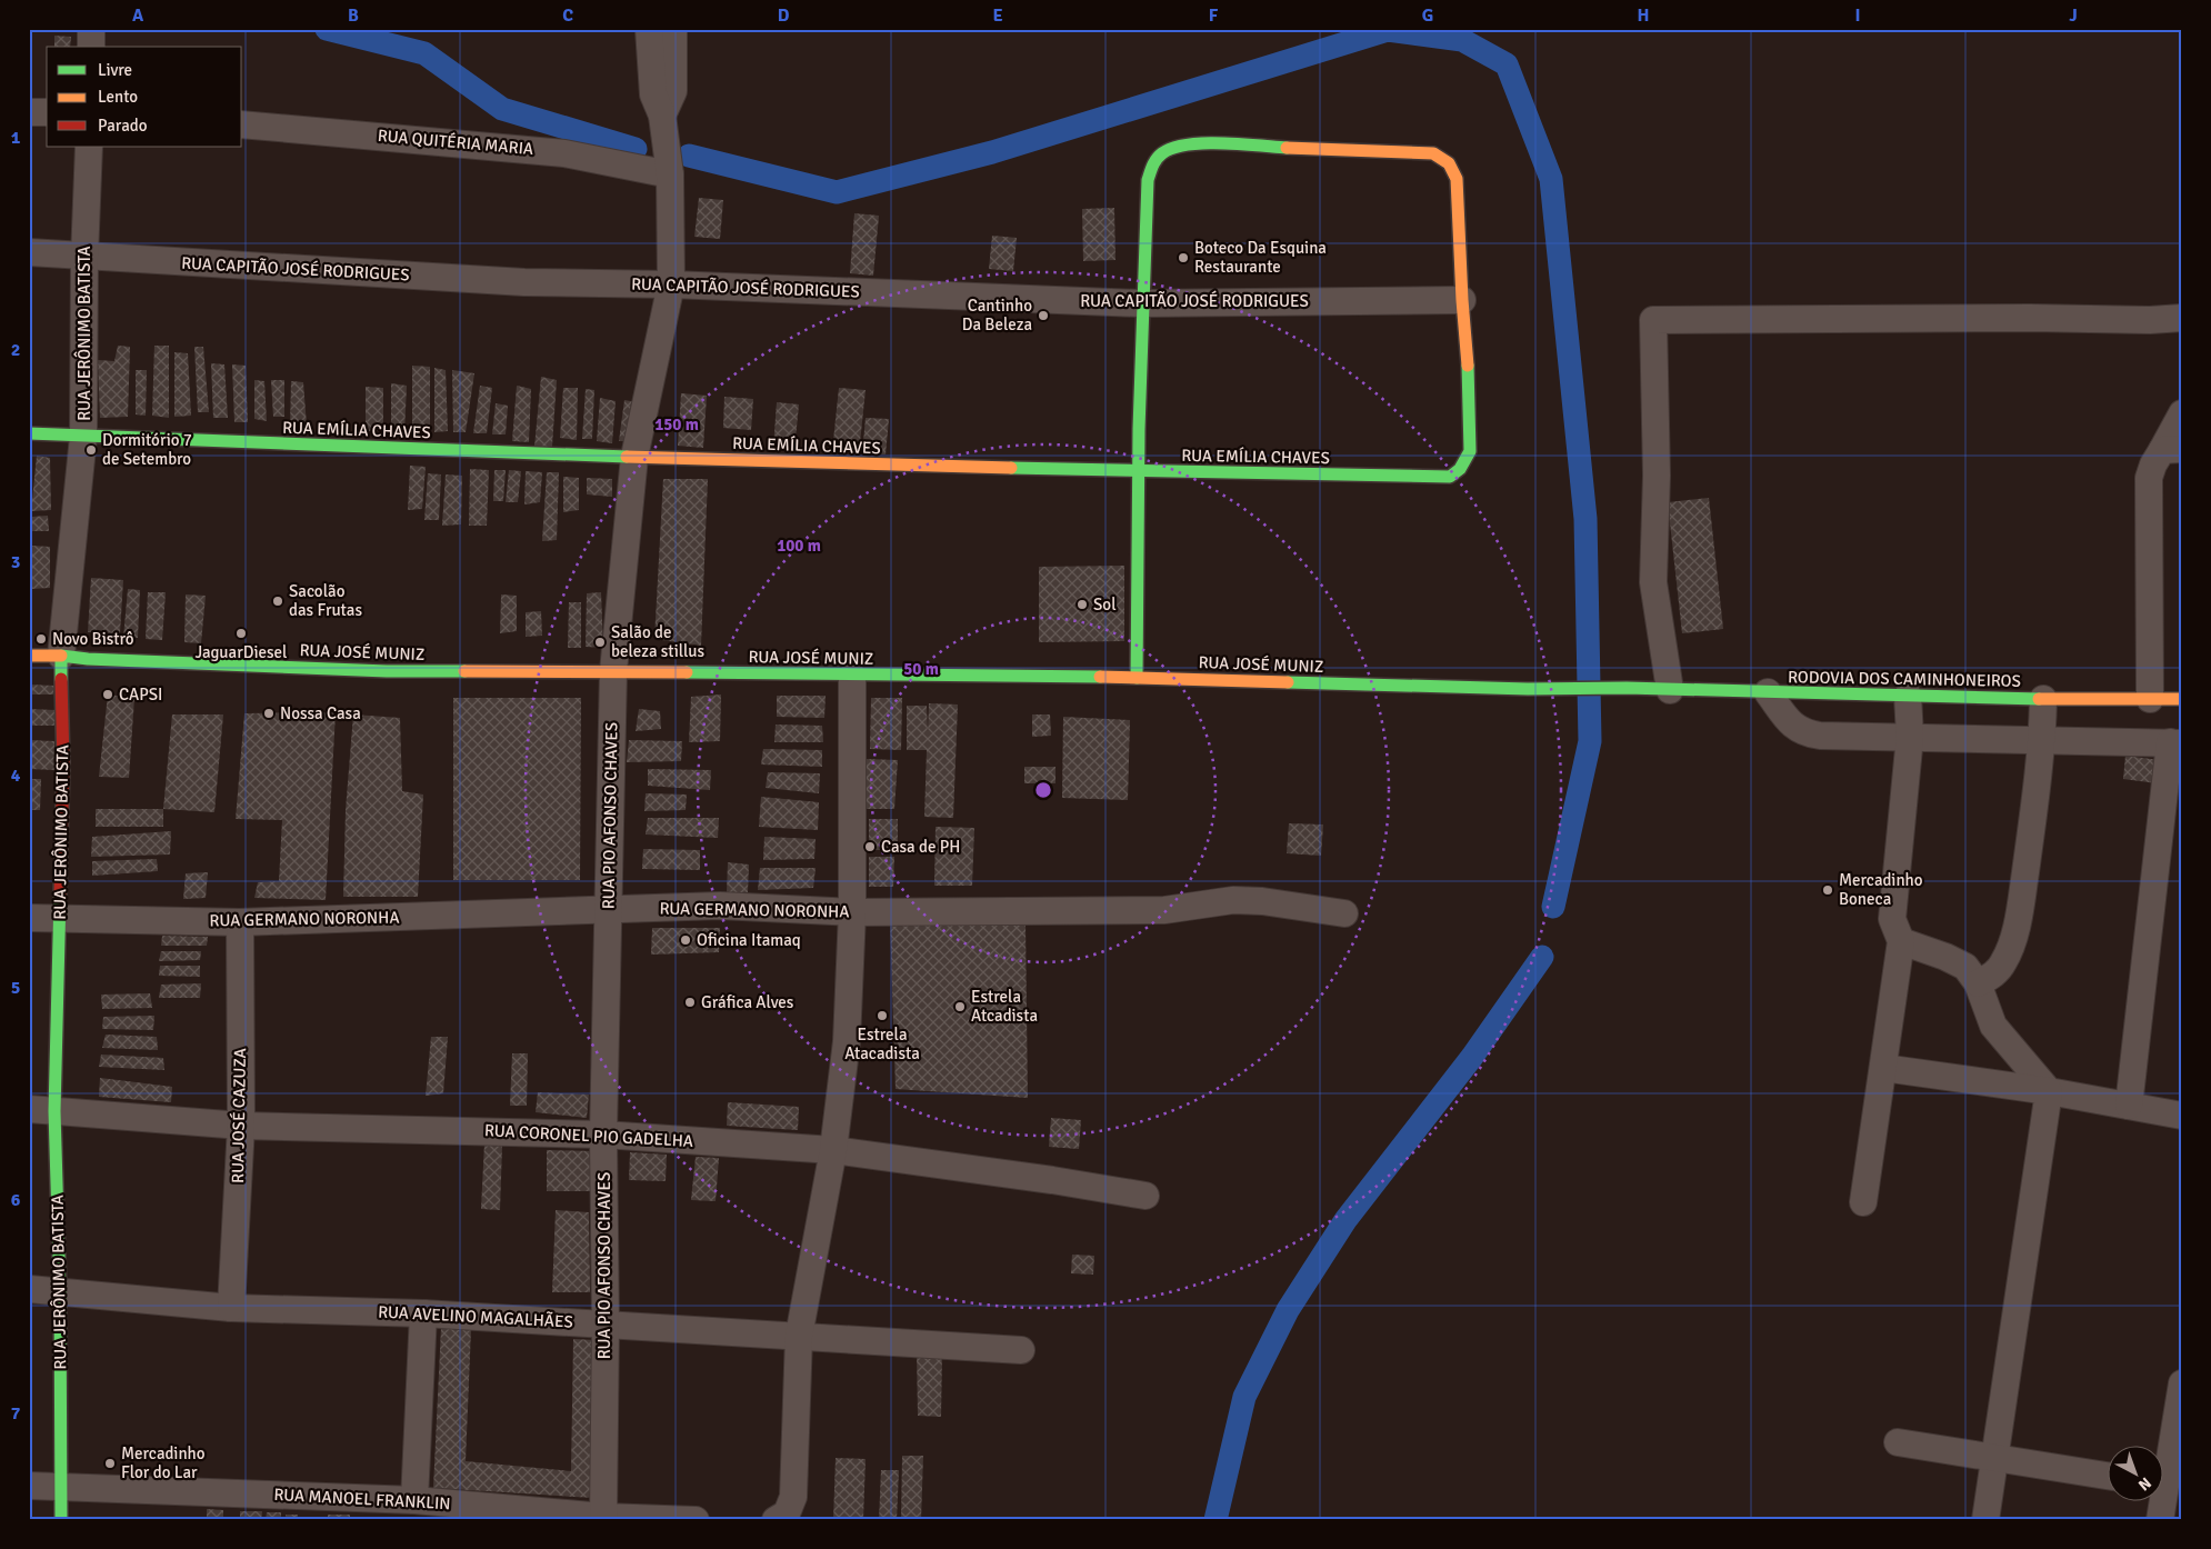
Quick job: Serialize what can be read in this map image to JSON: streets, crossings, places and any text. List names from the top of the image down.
{
  "streets": {
    "main road": [
      "RUA JERÔNIMO BATISTA",
      "RUA EMÍLIA CHAVES",
      "RUA JOSÉ MUNIZ",
      "RODOVIA DOS CAMINHONEIROS"
    ],
    "street": [
      "RUA QUITÉRIA MARIA",
      "RUA CAPITÃO JOSÉ RODRIGUES",
      "RUA PIO AFONSO CHAVES",
      "RUA GERMANO NORONHA",
      "RUA JOSÉ CAZUZA",
      "RUA CORONEL PIO GADELHA",
      "RUA AVELINO MAGALHÃES",
      "RUA MANOEL FRANKLIN"
    ]
  },
  "crossings": [
    ["RUA QUITÉRIA MARIA", "RUA PIO AFONSO CHAVES"],
    ["RUA CAPITÃO JOSÉ RODRIGUES", "RUA JERÔNIMO BATISTA"],
    ["RUA CAPITÃO JOSÉ RODRIGUES", "RUA EMÍLIA CHAVES"],
    ["RUA CAPITÃO JOSÉ RODRIGUES", "RUA PIO AFONSO CHAVES"],
    ["RUA JERÔNIMO BATISTA", "RUA EMÍLIA CHAVES"],
    ["RUA JERÔNIMO BATISTA", "RUA JOSÉ MUNIZ"],
    ["RUA JERÔNIMO BATISTA", "RUA GERMANO NORONHA"],
    ["RUA JERÔNIMO BATISTA", "RUA CORONEL PIO GADELHA"],
    ["RUA JERÔNIMO BATISTA", "RUA AVELINO MAGALHÃES"],
    ["RUA JERÔNIMO BATISTA", "RUA MANOEL FRANKLIN"],
    ["RUA EMÍLIA CHAVES", "RUA PIO AFONSO CHAVES"],
    ["RUA JOSÉ MUNIZ", "RODOVIA DOS CAMINHONEIROS"],
    ["RUA JOSÉ MUNIZ", "RUA PIO AFONSO CHAVES"],
    ["RUA PIO AFONSO CHAVES", "RUA GERMANO NORONHA"],
    ["RUA PIO AFONSO CHAVES", "RUA CORONEL PIO GADELHA"],
    ["RUA PIO AFONSO CHAVES", "RUA AVELINO MAGALHÃES"],
    ["RUA PIO AFONSO CHAVES", "RUA MANOEL FRANKLIN"],
    ["RUA GERMANO NORONHA", "RUA JOSÉ CAZUZA"],
    ["RUA JOSÉ CAZUZA", "RUA CORONEL PIO GADELHA"],
    ["RUA JOSÉ CAZUZA", "RUA AVELINO MAGALHÃES"]
  ],
  "places": [
    "Boteco Da Esquina Restaurante",
    "Cantinho Da Beleza",
    "Dormitório 7 de Setembro",
    "Sacolão das Frutas",
    "Sol",
    "JaguarDiesel",
    "Novo Bistrô",
    "Salão de beleza stillus",
    "CAPSI",
    "Nossa Casa",
    "Casa de PH",
    "Mercadinho Boneca",
    "Oficina Itamaq",
    "Gráfica Alves",
    "Estrela Atcadista",
    "Estrela Atacadista",
    "Mercadinho Flor do Lar"
  ],
  "legend": ["Livre", "Lento", "Parado"],
  "north": "bottom right",
  "grid": {
    "columns": [
      "A",
      "B",
      "C",
      "D",
      "E",
      "F",
      "G",
      "H",
      "I",
      "J"
    ],
    "rows": [
      "1",
      "2",
      "3",
      "4",
      "5",
      "6",
      "7"
    ]
  },
  "rings": ["150 m", "100 m", "50 m"]
}
